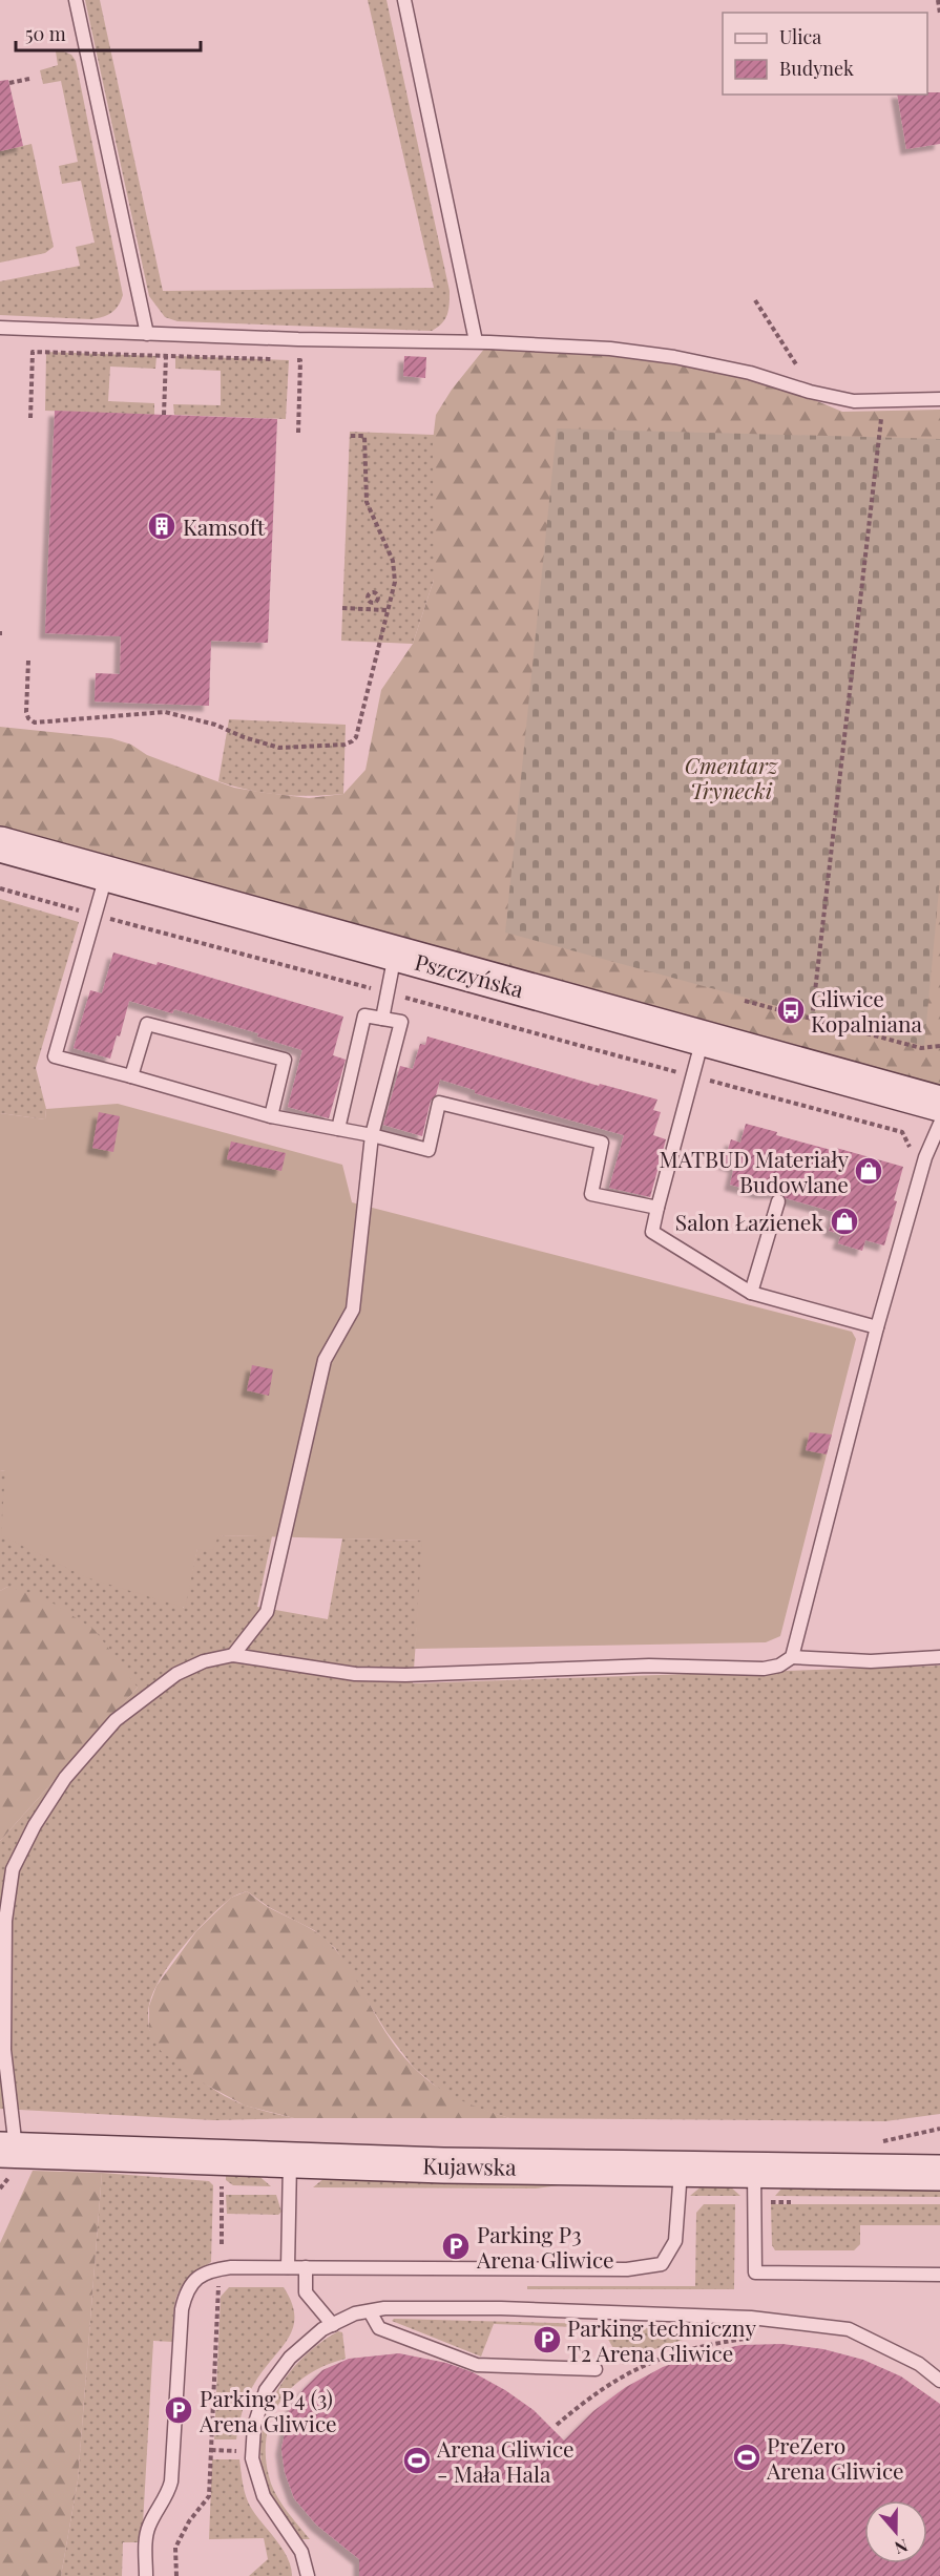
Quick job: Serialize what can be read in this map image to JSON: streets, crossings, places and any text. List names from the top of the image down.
{
  "streets": {
    "main road": ["Pszczyńska", "Kujawska"]
  },
  "parks": ["Cmentarz Trynecki"],
  "places": {
    "building": ["Kamsoft"],
    "bus stop": ["Gliwice Kopalniana"],
    "shop": ["MATBUD Materiały Budowlane", "Salon Łazienek"],
    "parking": ["Parking P3 Arena Gliwice", "Parking techniczny T2 Arena Gliwice", "Parking P4 (3) Arena Gliwice"],
    "sports": ["PreZero Arena Gliwice", "Arena Gliwice - Mała Hala"]
  },
  "legend": ["Ulica", "Budynek"],
  "scale_bar": "50 m",
  "north": "bottom"
}
